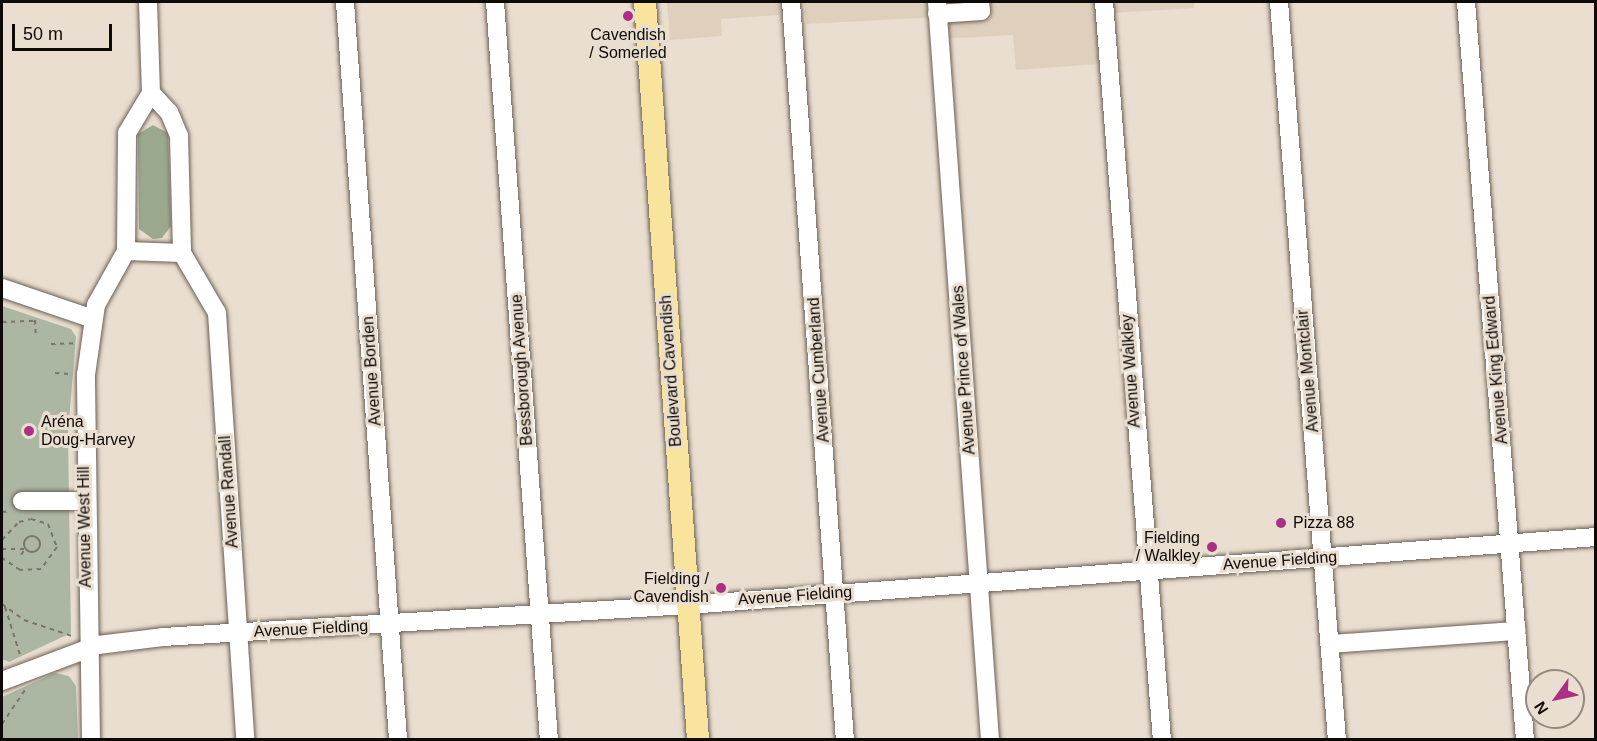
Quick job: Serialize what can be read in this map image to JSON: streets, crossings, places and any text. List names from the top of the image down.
{
  "streets": {
    "main road": ["Boulevard Cavendish"],
    "street": [
      "Bessborough Avenue",
      "Avenue Cumberland",
      "Avenue Prince of Wales",
      "Avenue King Edward",
      "Avenue Borden",
      "Avenue Walkley",
      "Avenue Montclair",
      "Avenue Randall",
      "Avenue West Hill",
      "Avenue Fielding"
    ]
  },
  "crossings": [
    ["Bessborough Avenue", "Avenue Fielding"],
    ["Avenue Cumberland", "Avenue Fielding"],
    ["Avenue Prince of Wales", "Avenue Fielding"],
    ["Avenue King Edward", "Avenue Fielding"],
    ["Avenue Borden", "Avenue Fielding"],
    ["Boulevard Cavendish", "Avenue Fielding"],
    ["Avenue Walkley", "Avenue Fielding"],
    ["Avenue Montclair", "Avenue Fielding"],
    ["Avenue Randall", "Avenue West Hill"],
    ["Avenue Randall", "Avenue Fielding"],
    ["Avenue West Hill", "Avenue Fielding"]
  ],
  "places": [
    "Cavendish / Somerled",
    "Aréna Doug-Harvey",
    "Pizza 88",
    "Fielding / Walkley",
    "Fielding / Cavendish"
  ],
  "scale_bar": "50 m",
  "north": "bottom left"
}
